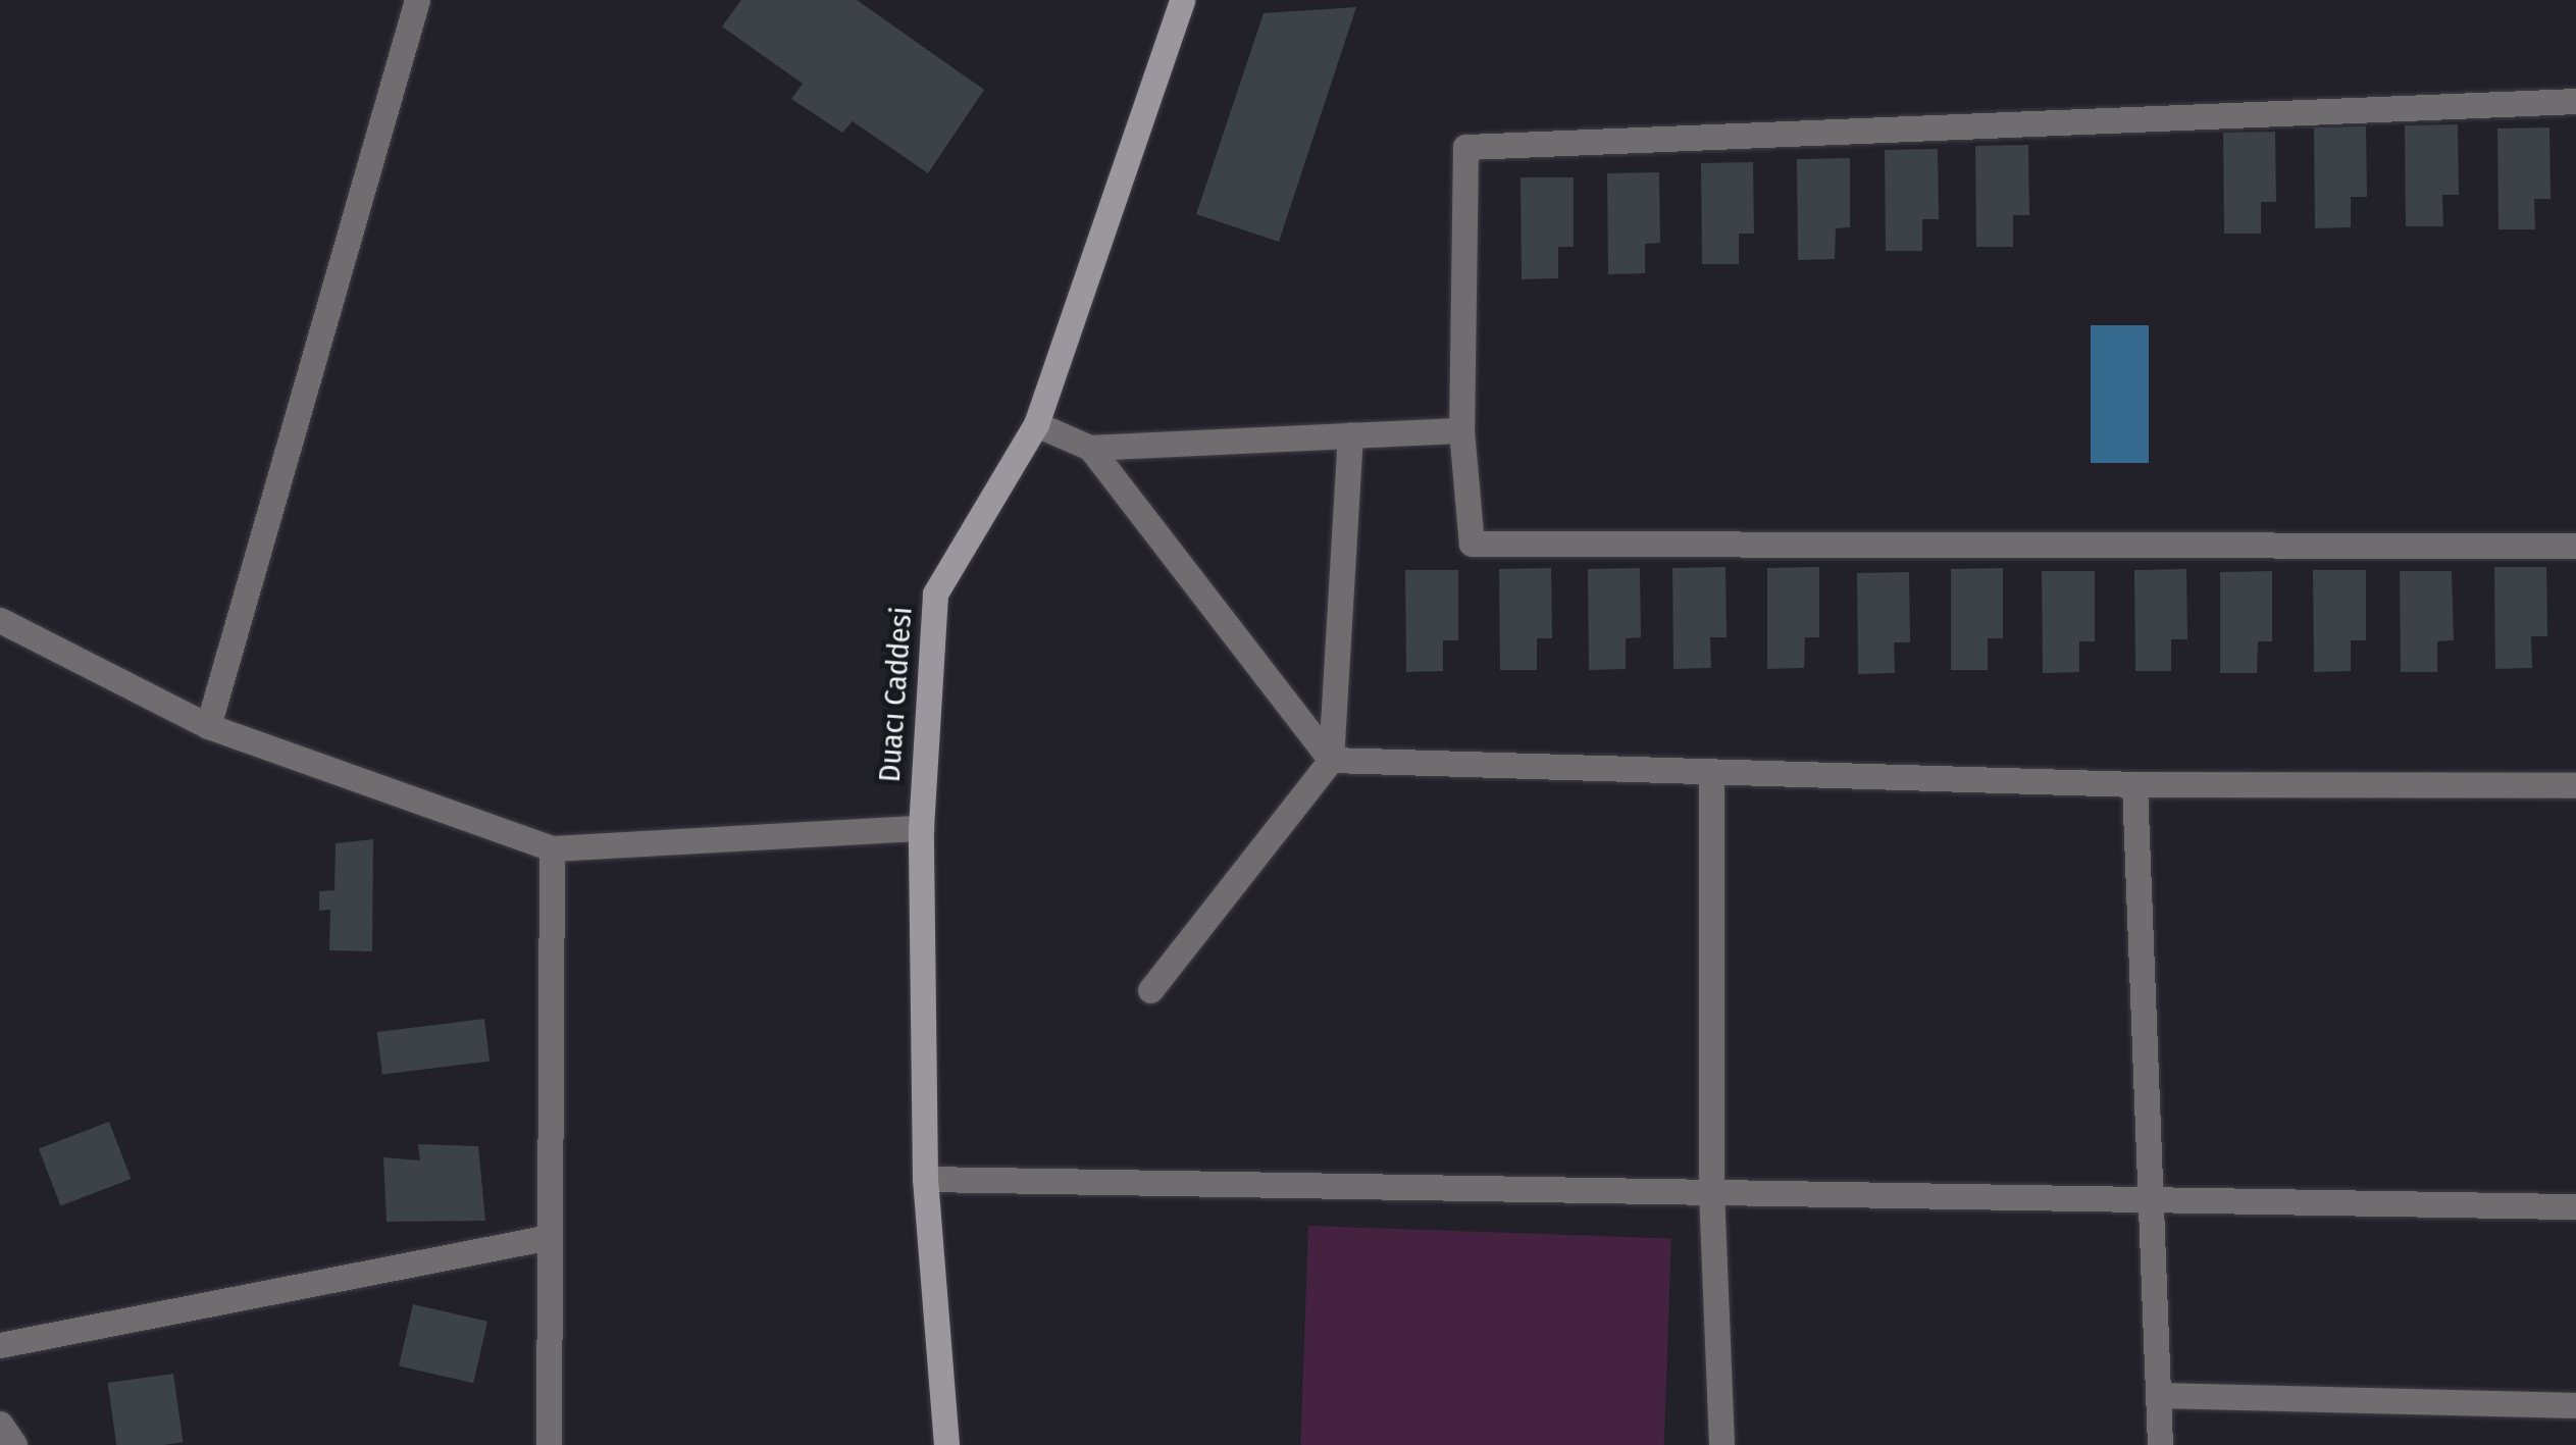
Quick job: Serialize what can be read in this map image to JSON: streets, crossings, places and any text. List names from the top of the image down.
{
  "streets": {
    "street": ["Duacı Caddesi"]
  }
}
